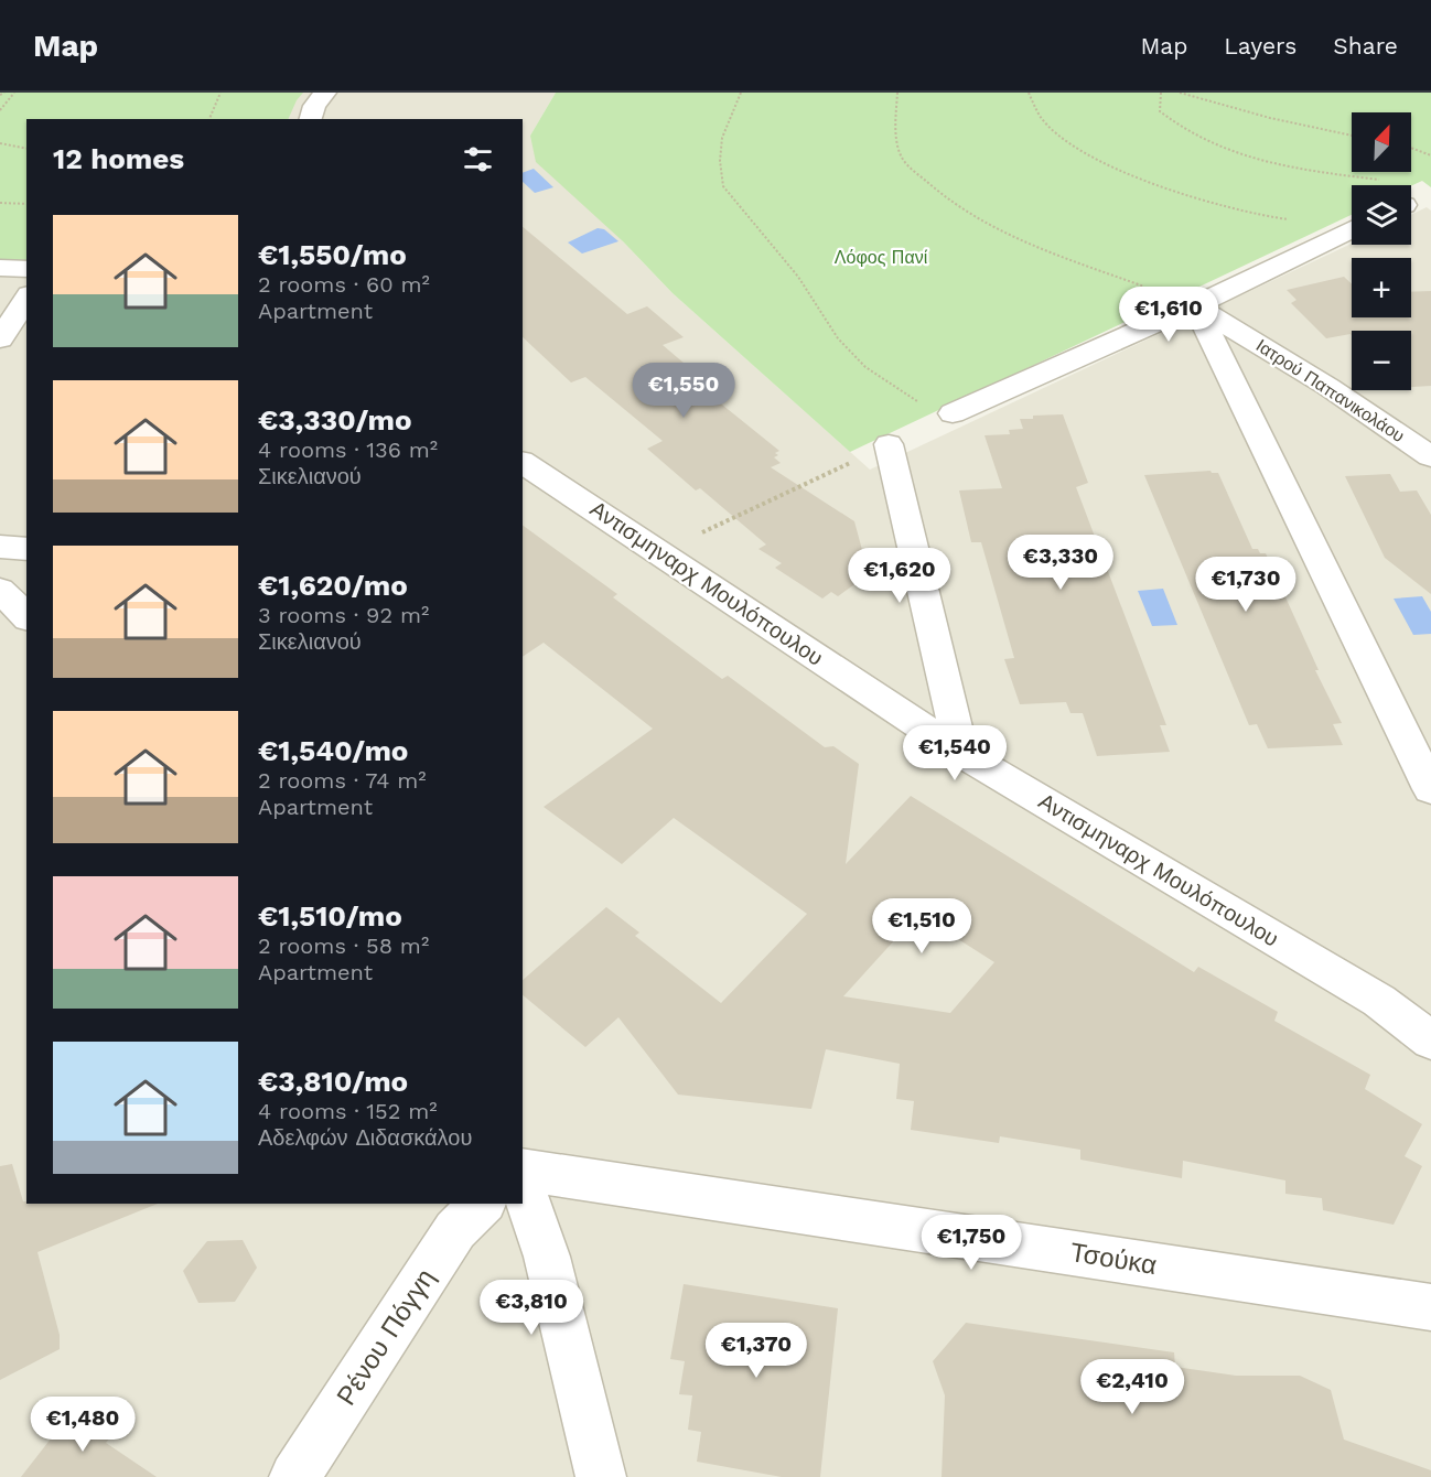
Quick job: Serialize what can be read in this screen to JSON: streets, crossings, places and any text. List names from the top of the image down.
{
  "streets": {
    "street": [
      "Ιατρού Παπανικολάου",
      "Αντισμηναρχ Μουλόπουλου",
      "Τσούκα",
      "Ρένου Πόγγη"
    ]
  },
  "parks": ["Λόφος Πανί"],
  "north": "top right",
  "page": {
    "header": "Map",
    "nav": ["Map", "Layers", "Share"],
    "map_buttons": ["+", "−"],
    "heading": "12 homes",
    "list": [
      {
        "name": "€1,550/mo",
        "note": "2 rooms · 60 m² · Apartment"
      },
      {
        "name": "€3,330/mo",
        "note": "4 rooms · 136 m² · Σικελιανού"
      },
      {
        "name": "€1,620/mo",
        "note": "3 rooms · 92 m² · Σικελιανού"
      },
      {
        "name": "€1,540/mo",
        "note": "2 rooms · 74 m² · Apartment"
      },
      {
        "name": "€1,510/mo",
        "note": "2 rooms · 58 m² · Apartment"
      },
      {
        "name": "€3,810/mo",
        "note": "4 rooms · 152 m² · Αδελφών Διδασκάλου"
      }
    ],
    "price": [
      "€1,610",
      "€1,550",
      "€3,330",
      "€1,620",
      "€1,730",
      "€1,540",
      "€1,510",
      "€1,750",
      "€3,810",
      "€1,370",
      "€2,410",
      "€1,480"
    ]
  }
}
